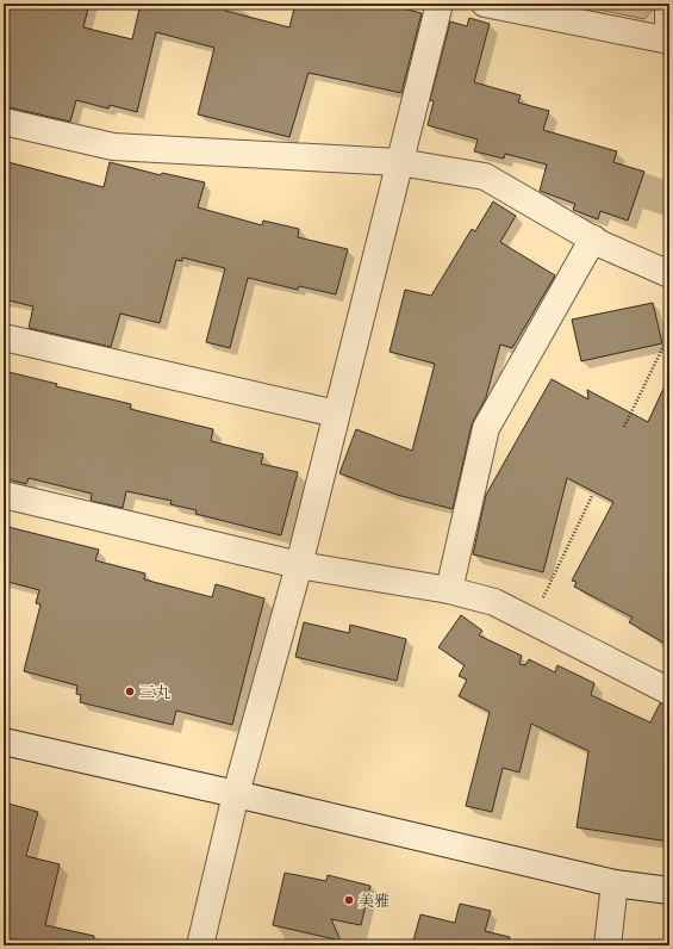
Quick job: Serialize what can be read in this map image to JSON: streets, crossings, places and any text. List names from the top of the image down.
{
  "places": ["三丸", "美雅"]
}
